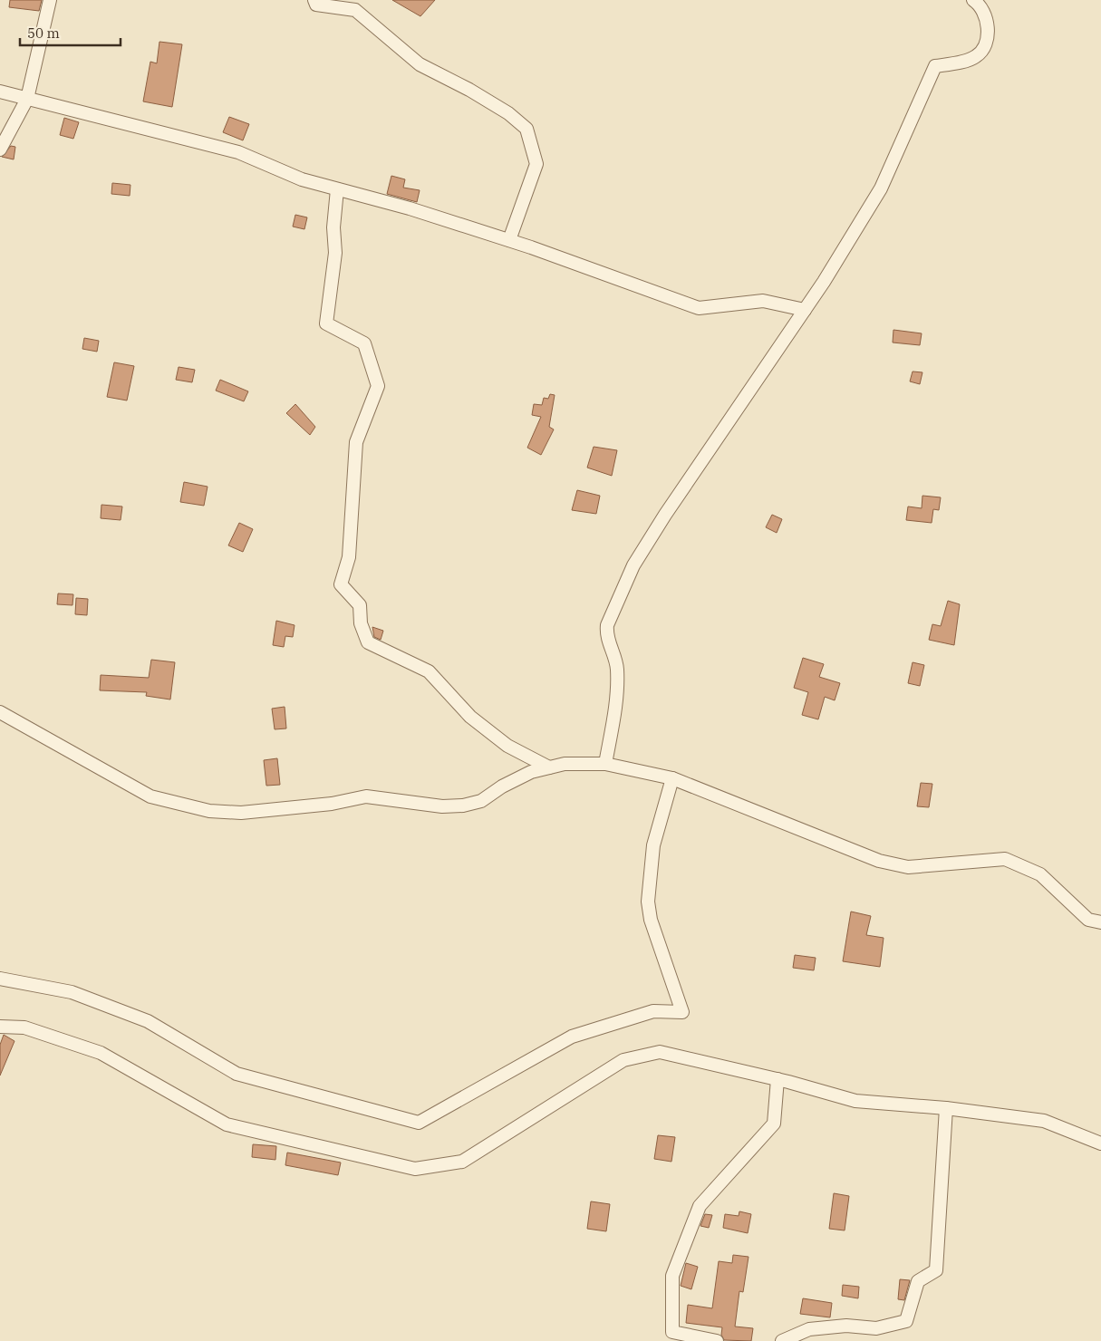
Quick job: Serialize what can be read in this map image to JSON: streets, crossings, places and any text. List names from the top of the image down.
{
  "scale_bar": "50 m"
}
